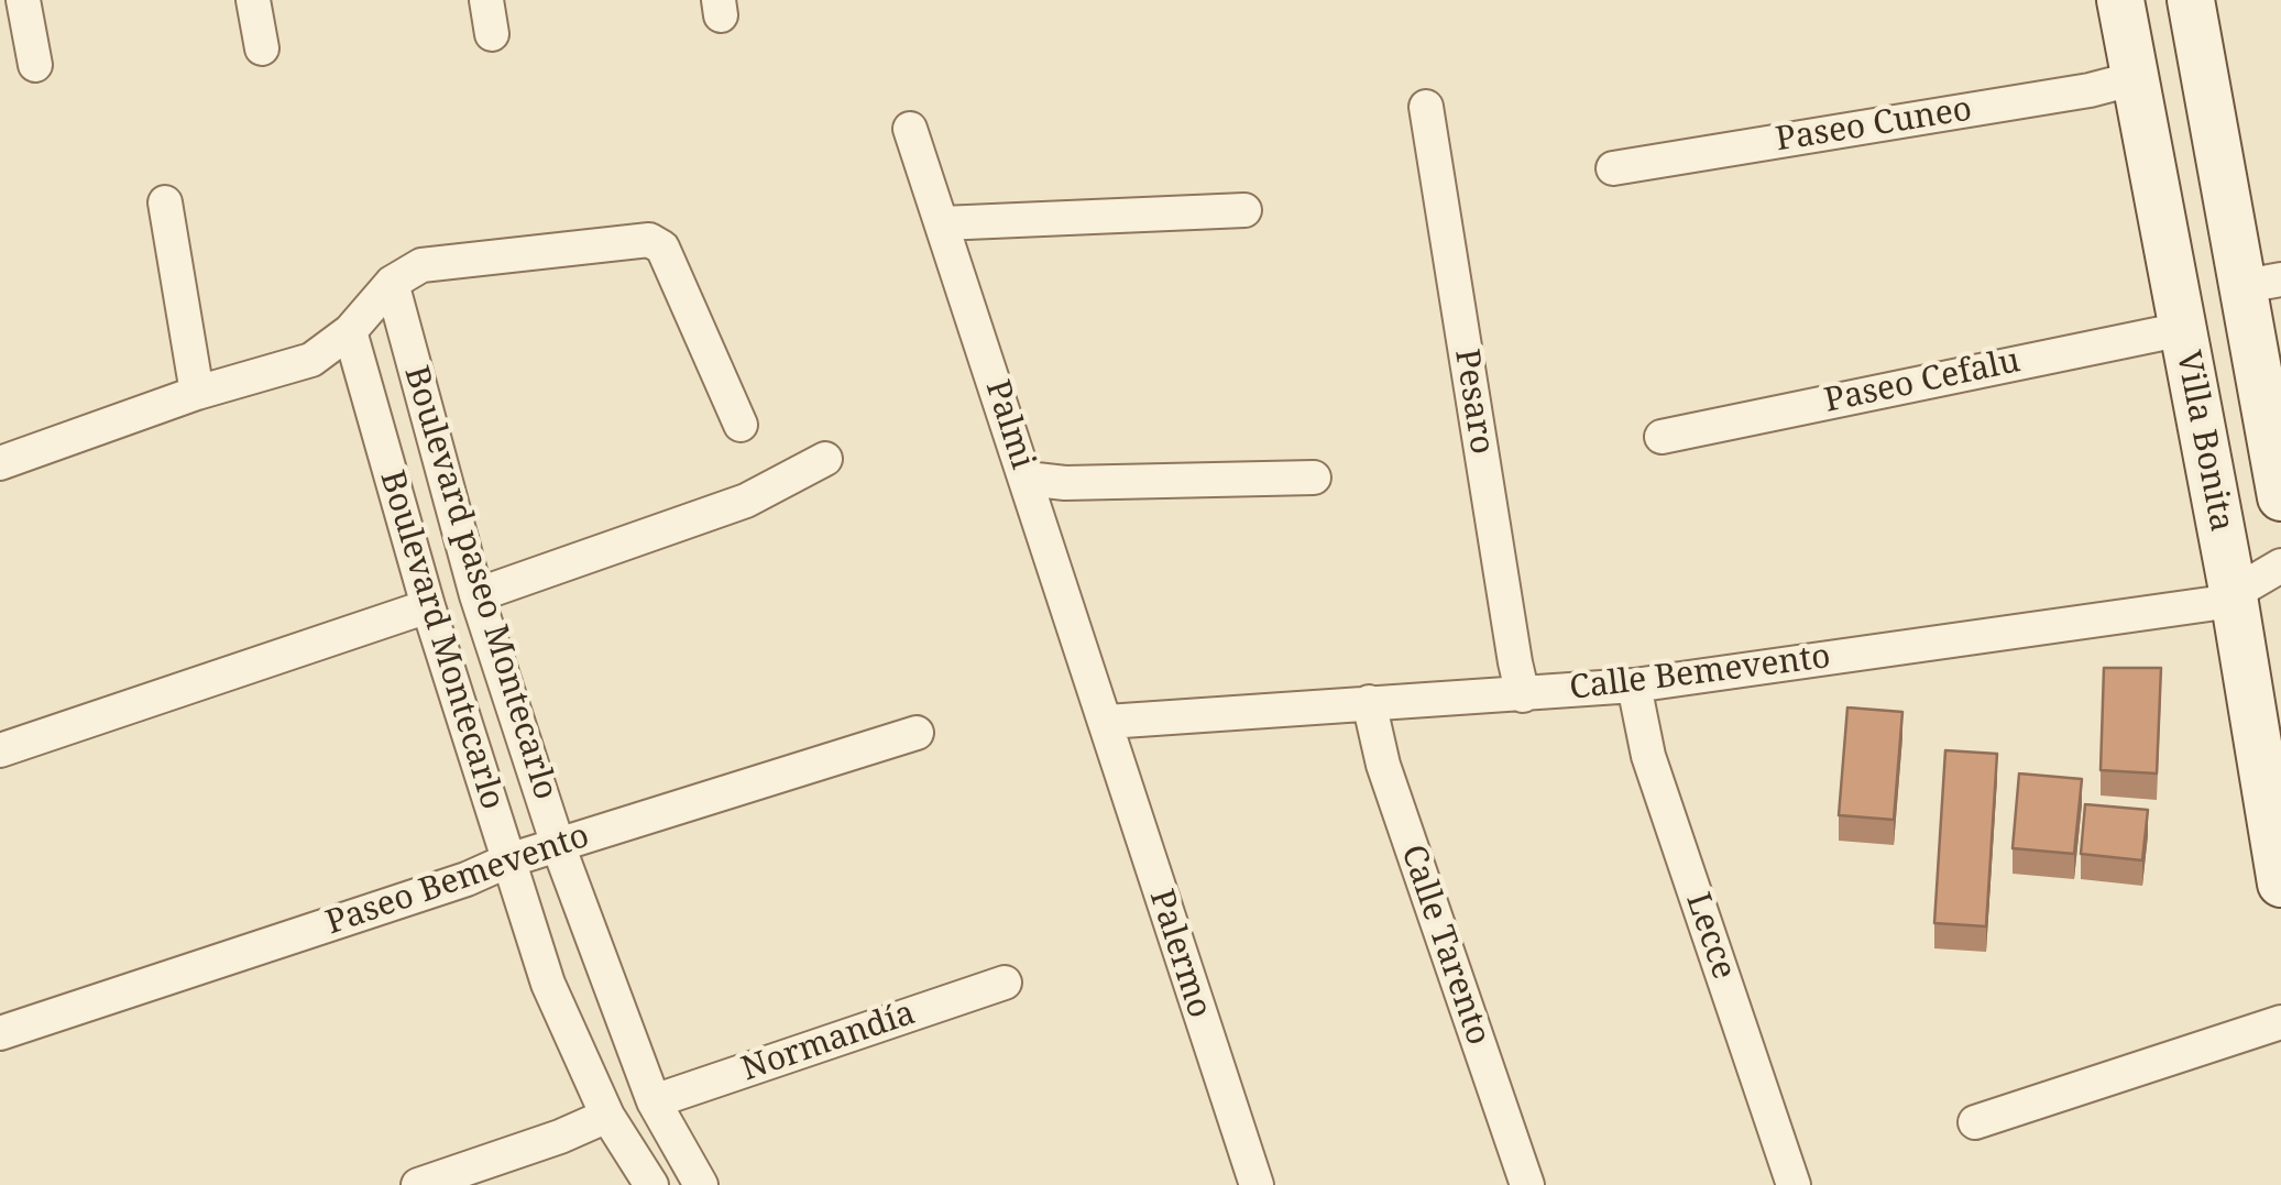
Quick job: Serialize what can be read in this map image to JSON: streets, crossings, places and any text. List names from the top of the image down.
{
  "streets": {
    "street": [
      "Paseo Cuneo",
      "Paseo Cefalu",
      "Pesaro",
      "Palmi",
      "Villa Bonita",
      "Boulevard paseo Montecarlo",
      "Boulevard Montecarlo",
      "Calle Bemevento",
      "Paseo Bemevento",
      "Lecce",
      "Calle Tarento",
      "Palermo",
      "Normandía"
    ]
  },
  "crossings": [
    ["Paseo Cuneo", "Villa Bonita"],
    ["Paseo Cefalu", "Villa Bonita"],
    ["Pesaro", "Calle Bemevento"],
    ["Palmi", "Calle Bemevento"],
    ["Palmi", "Palermo"],
    ["Villa Bonita", "Calle Bemevento"],
    ["Boulevard paseo Montecarlo", "Paseo Bemevento"],
    ["Boulevard paseo Montecarlo", "Normandía"],
    ["Boulevard Montecarlo", "Paseo Bemevento"],
    ["Calle Bemevento", "Lecce"],
    ["Calle Bemevento", "Calle Tarento"],
    ["Calle Bemevento", "Palermo"]
  ]
}
